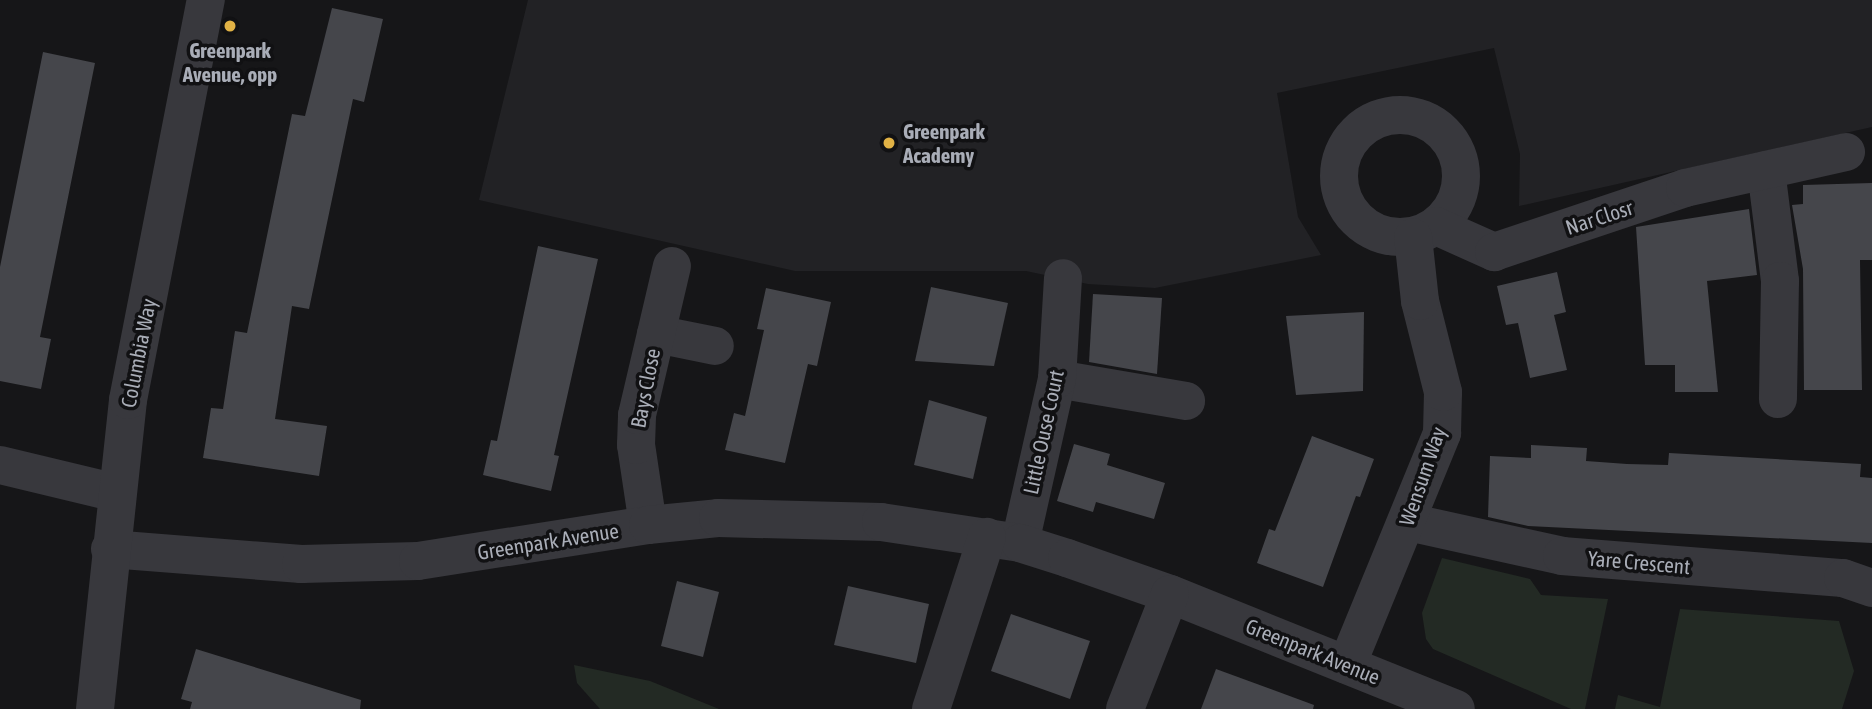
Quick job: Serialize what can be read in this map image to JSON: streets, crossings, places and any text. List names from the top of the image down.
{
  "streets": {
    "street": [
      "Nar Closr",
      "Columbia Way",
      "Bays Close",
      "Little Ouse Court",
      "Wensum Way",
      "Greenpark Avenue",
      "Yare Crescent"
    ]
  },
  "crossings": [
    ["Nar Closr", "Wensum Way"],
    ["Columbia Way", "Greenpark Avenue"],
    ["Bays Close", "Greenpark Avenue"],
    ["Little Ouse Court", "Greenpark Avenue"],
    ["Wensum Way", "Greenpark Avenue"],
    ["Wensum Way", "Yare Crescent"]
  ],
  "places": ["Greenpark Avenue, opp", "Greenpark Academy"]
}
